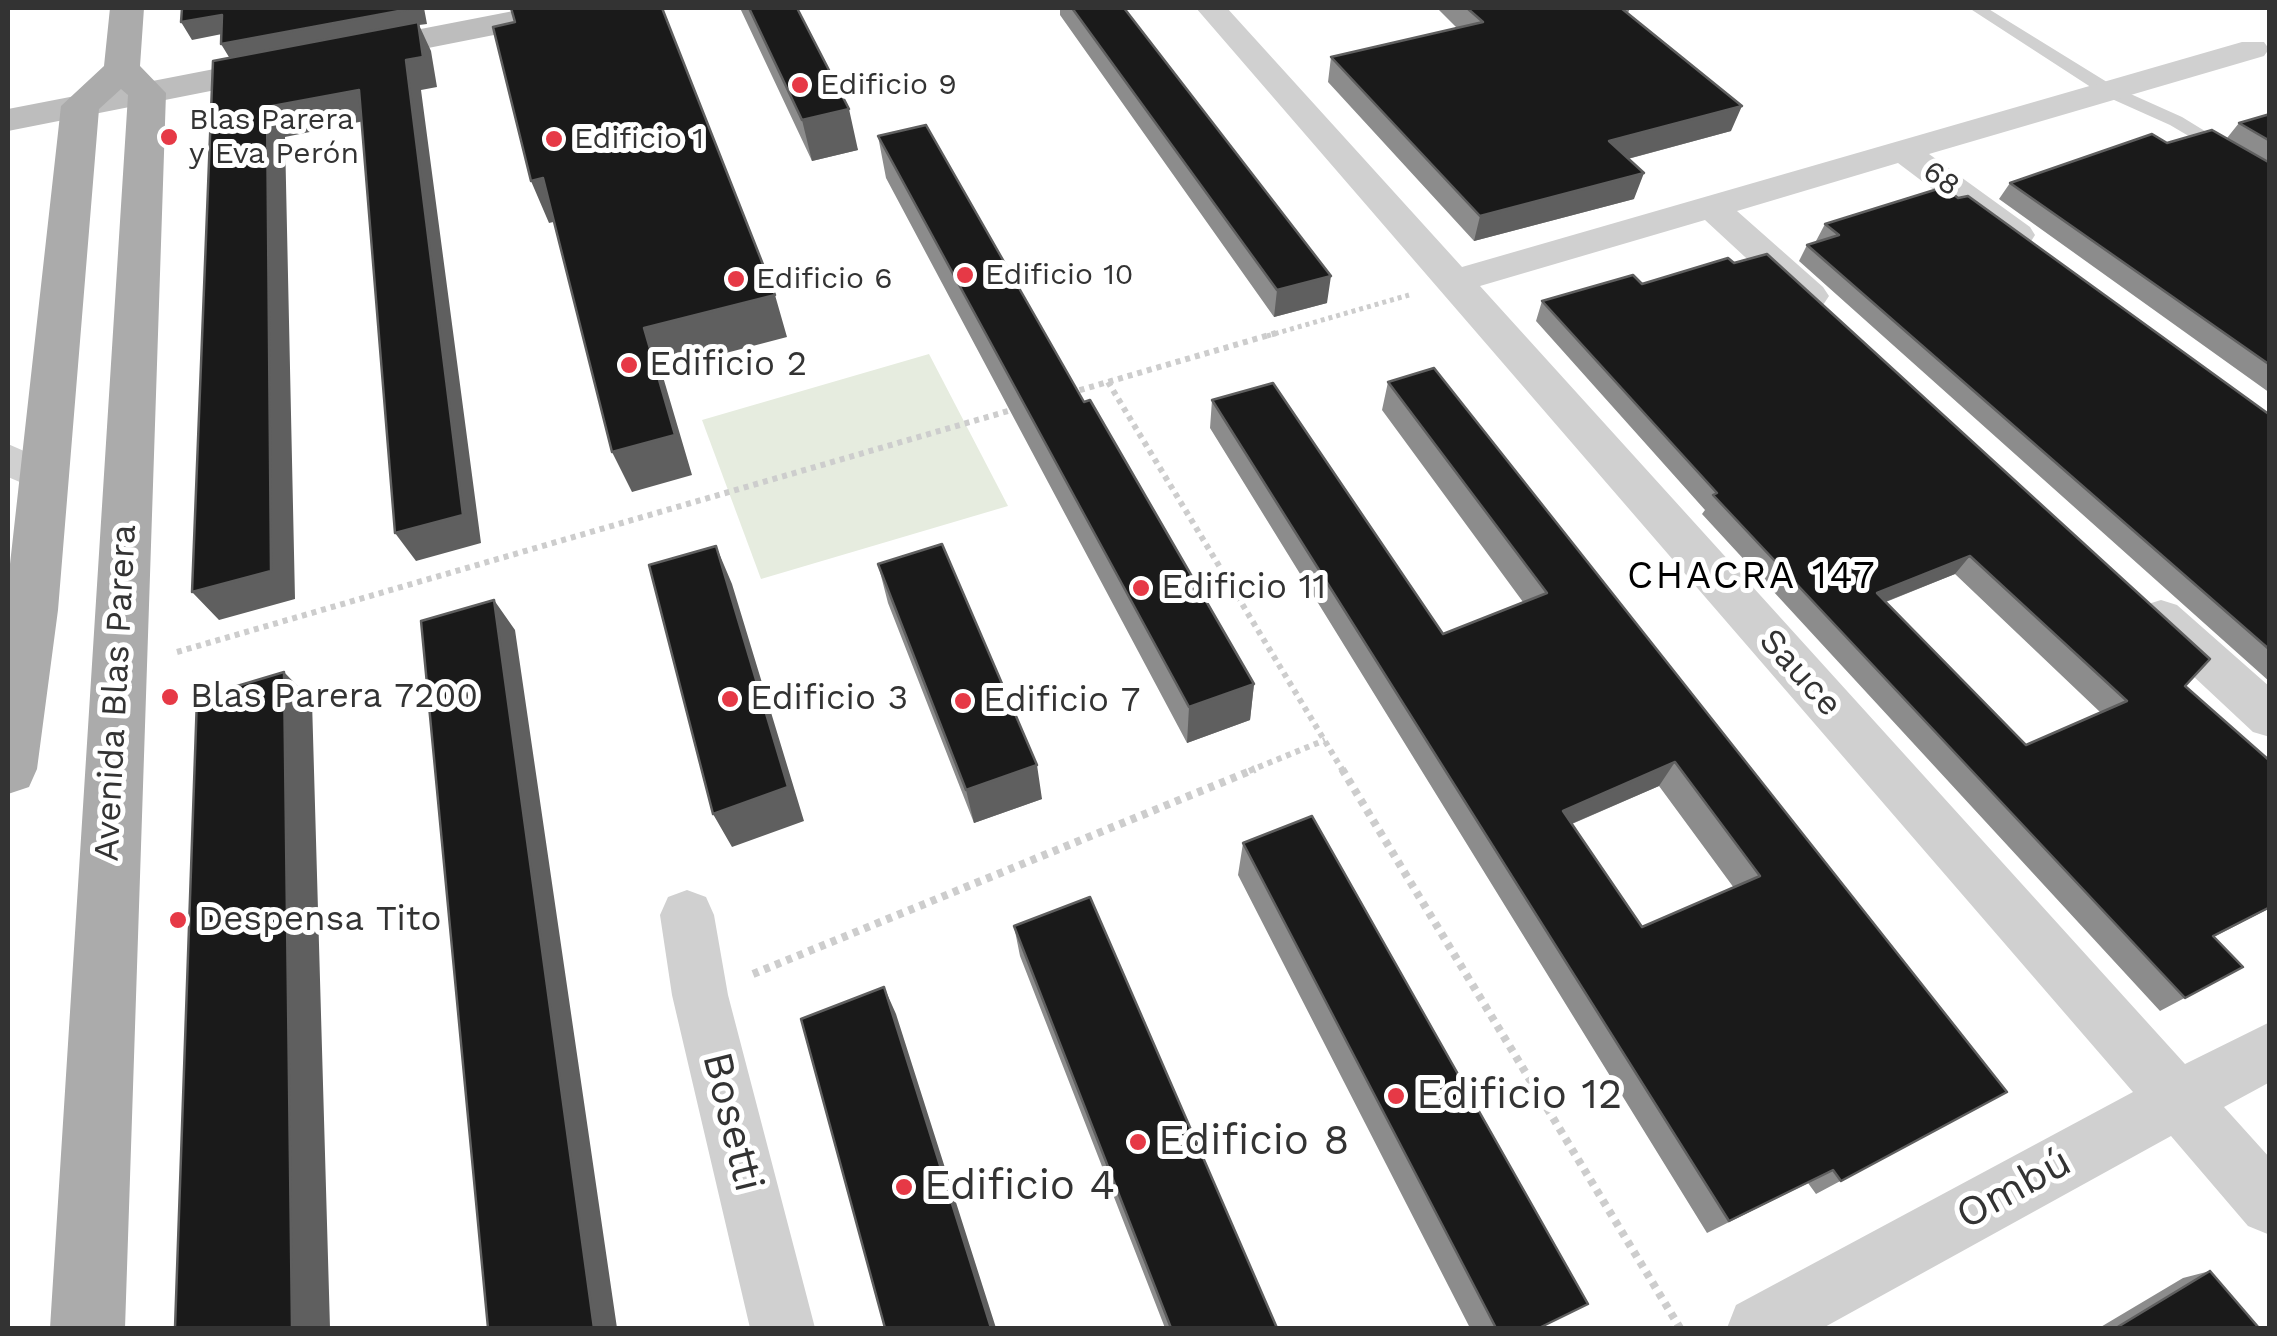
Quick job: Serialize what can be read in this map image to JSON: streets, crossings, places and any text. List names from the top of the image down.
{
  "streets": {
    "main road": ["Avenida Blas Parera"],
    "street": [
      "68",
      "Sauce",
      "Bosetti",
      "Ombú"
    ]
  },
  "crossings": [
    ["Sauce", "Ombú"]
  ],
  "districts": ["CHACRA 147"],
  "places": [
    "Edificio 9",
    "Blas Parera y Eva Perón",
    "Edificio 1",
    "Edificio 10",
    "Edificio 6",
    "Edificio 2",
    "Edificio 11",
    "Blas Parera 7200",
    "Edificio 3",
    "Edificio 7",
    "Despensa Tito",
    "Edificio 12",
    "Edificio 8",
    "Edificio 4"
  ]
}
